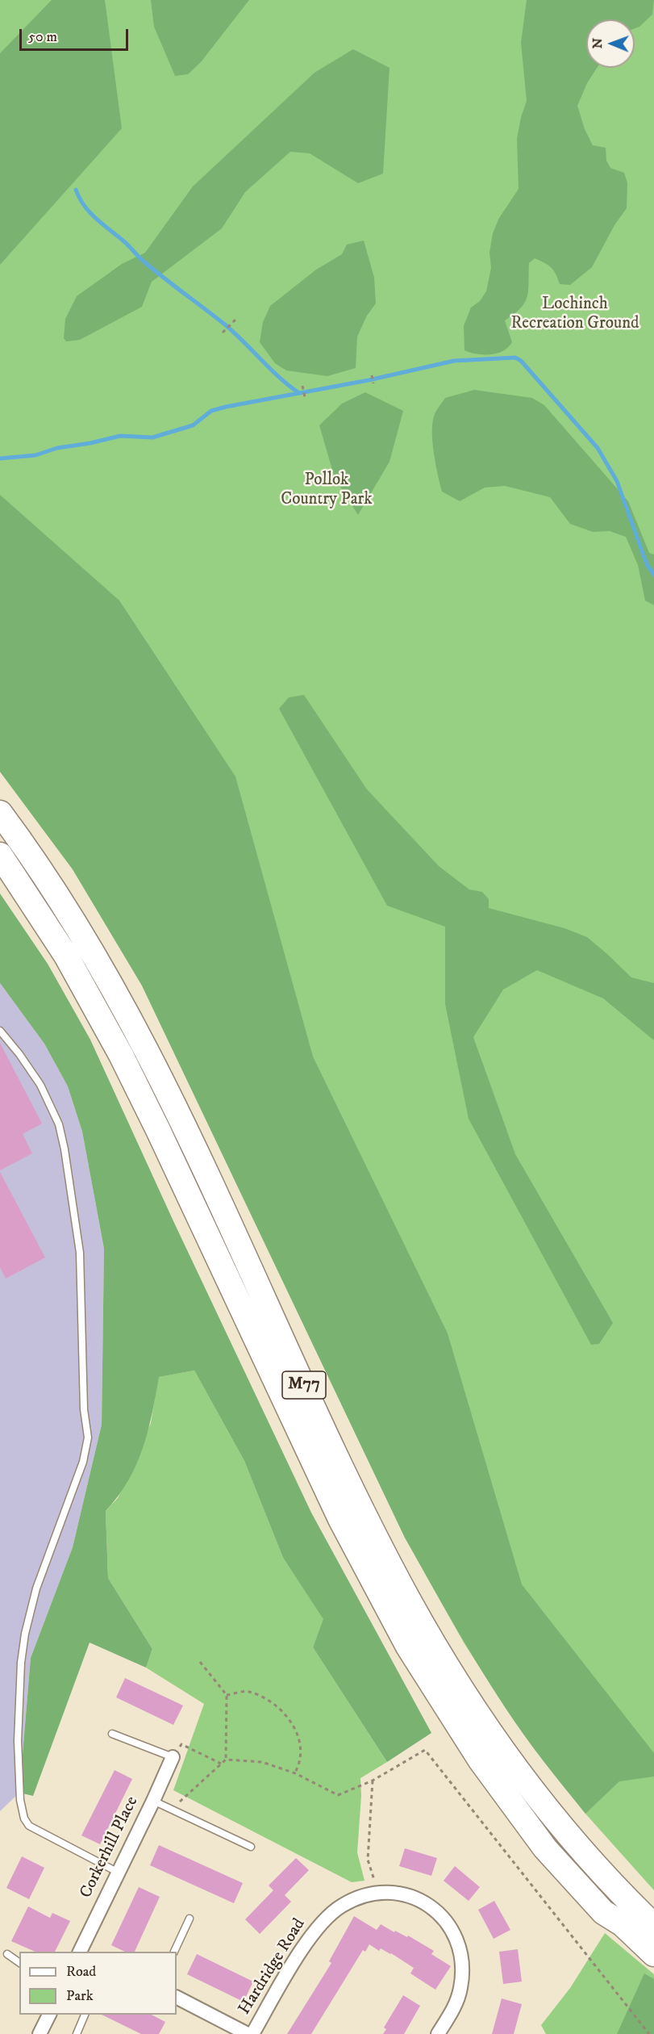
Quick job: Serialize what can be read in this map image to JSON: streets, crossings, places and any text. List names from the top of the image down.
{
  "streets": {
    "highway": ["M77"],
    "street": ["Corkerhill Place", "Hardridge Road"]
  },
  "parks": ["Lochinch Recreation Ground", "Pollok Country Park"],
  "legend": ["Road", "Park"],
  "scale_bar": "50 m",
  "north": "left"
}
